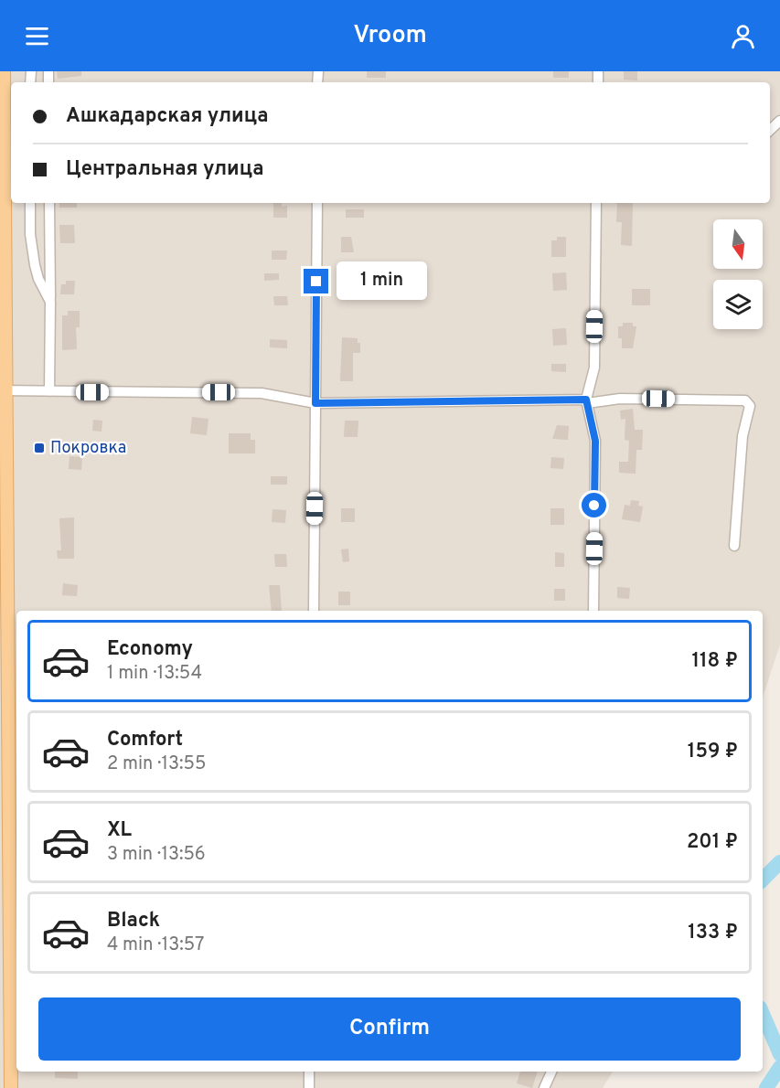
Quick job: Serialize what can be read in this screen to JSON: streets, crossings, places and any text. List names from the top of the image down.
{
  "places": {
    "transit": ["Покровка"]
  },
  "north": "bottom",
  "page": {
    "header": "Vroom",
    "banner": ["Ашкадарская улица", "Центральная улица"],
    "bubble": "1 min",
    "list": [
      {
        "name": "Economy",
        "note": "1 min · 13:54",
        "value": "118 ₽"
      },
      {
        "name": "Comfort",
        "note": "2 min · 13:55",
        "value": "159 ₽"
      },
      {
        "name": "XL",
        "note": "3 min · 13:56",
        "value": "201 ₽"
      },
      {
        "name": "Black",
        "note": "4 min · 13:57",
        "value": "133 ₽"
      }
    ],
    "buttons": "Confirm"
  }
}
